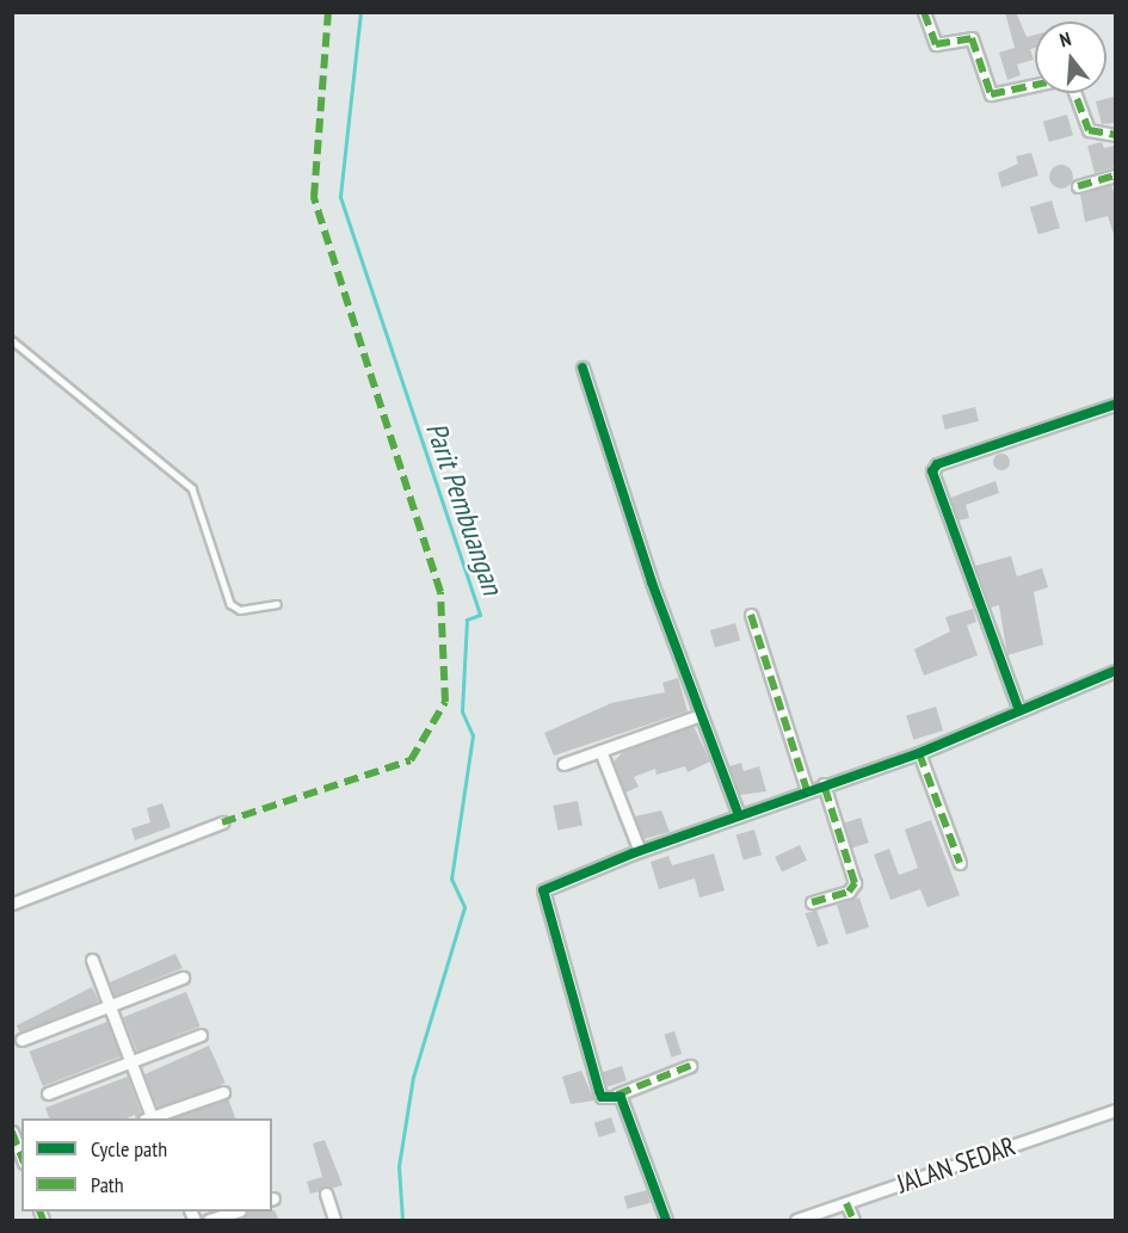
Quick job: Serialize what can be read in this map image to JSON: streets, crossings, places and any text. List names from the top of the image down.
{
  "streets": {
    "street": ["JALAN SEDAR"]
  },
  "water": ["Parit Pembuangan"],
  "legend": ["Cycle path", "Path"],
  "north": "top"
}
